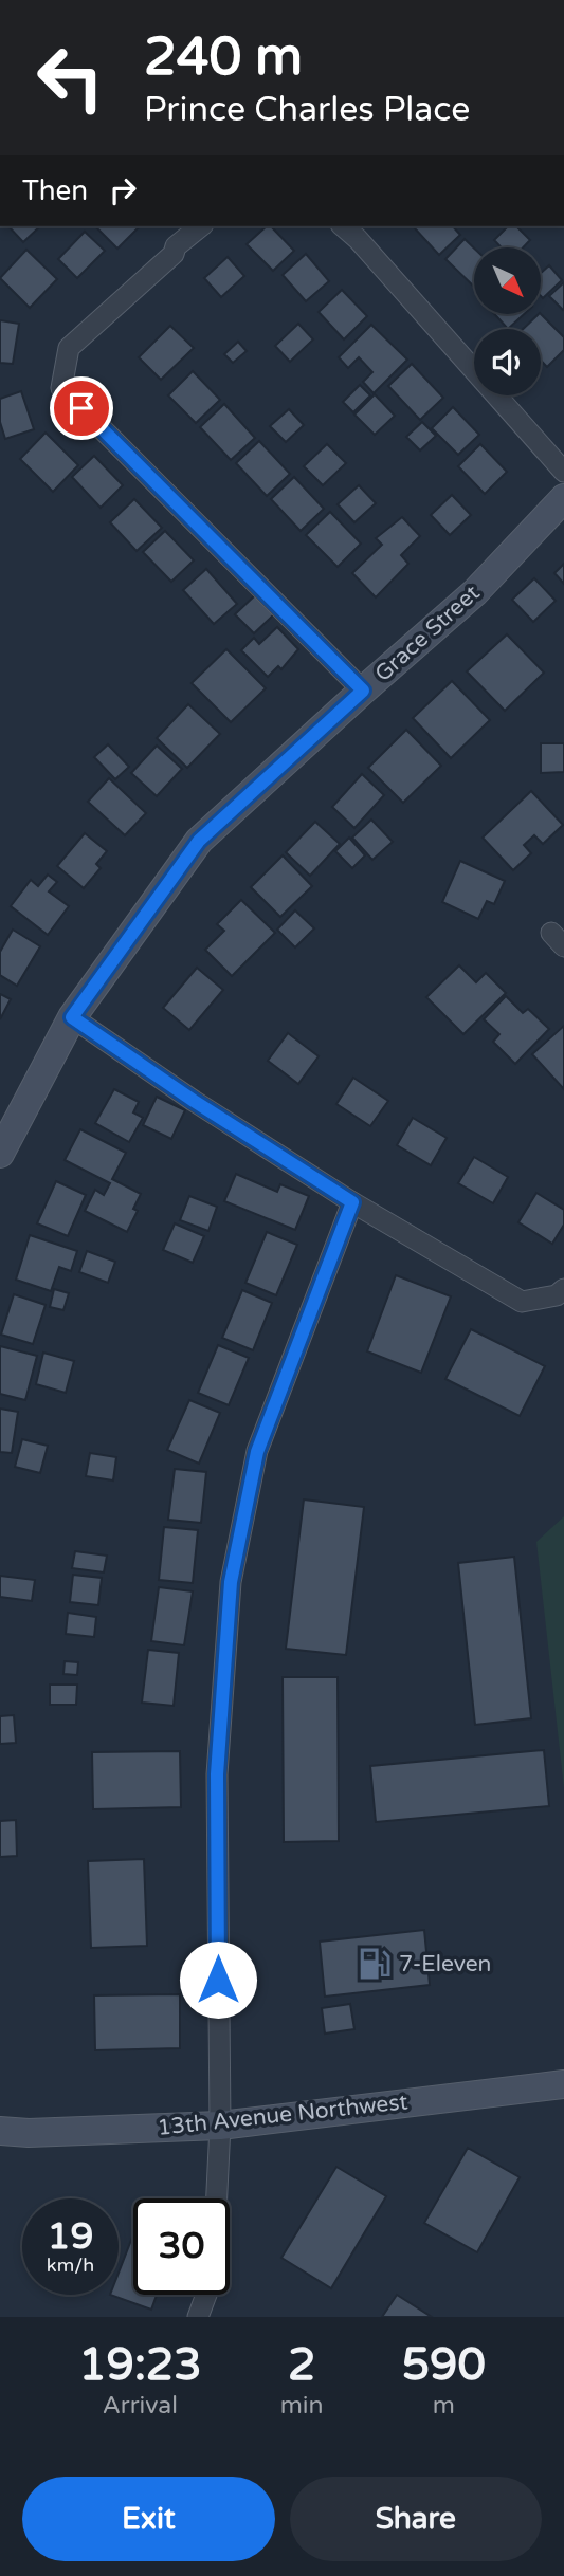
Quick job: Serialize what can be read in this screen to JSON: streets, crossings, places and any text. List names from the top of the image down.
{
  "streets": {
    "street": ["Grace Street", "13th Avenue Northwest"]
  },
  "places": {
    "fuel station": ["7-Eleven"]
  },
  "north": "bottom right",
  "page": {
    "turn": ["240 m", "Prince Charles Place"],
    "then": "Then",
    "speed": "19 km/h",
    "limit": "30",
    "eta": [
      "19:23",
      "Arrival",
      "2",
      "min",
      "590",
      "m"
    ],
    "buttons": ["Exit", "Share"]
  }
}
